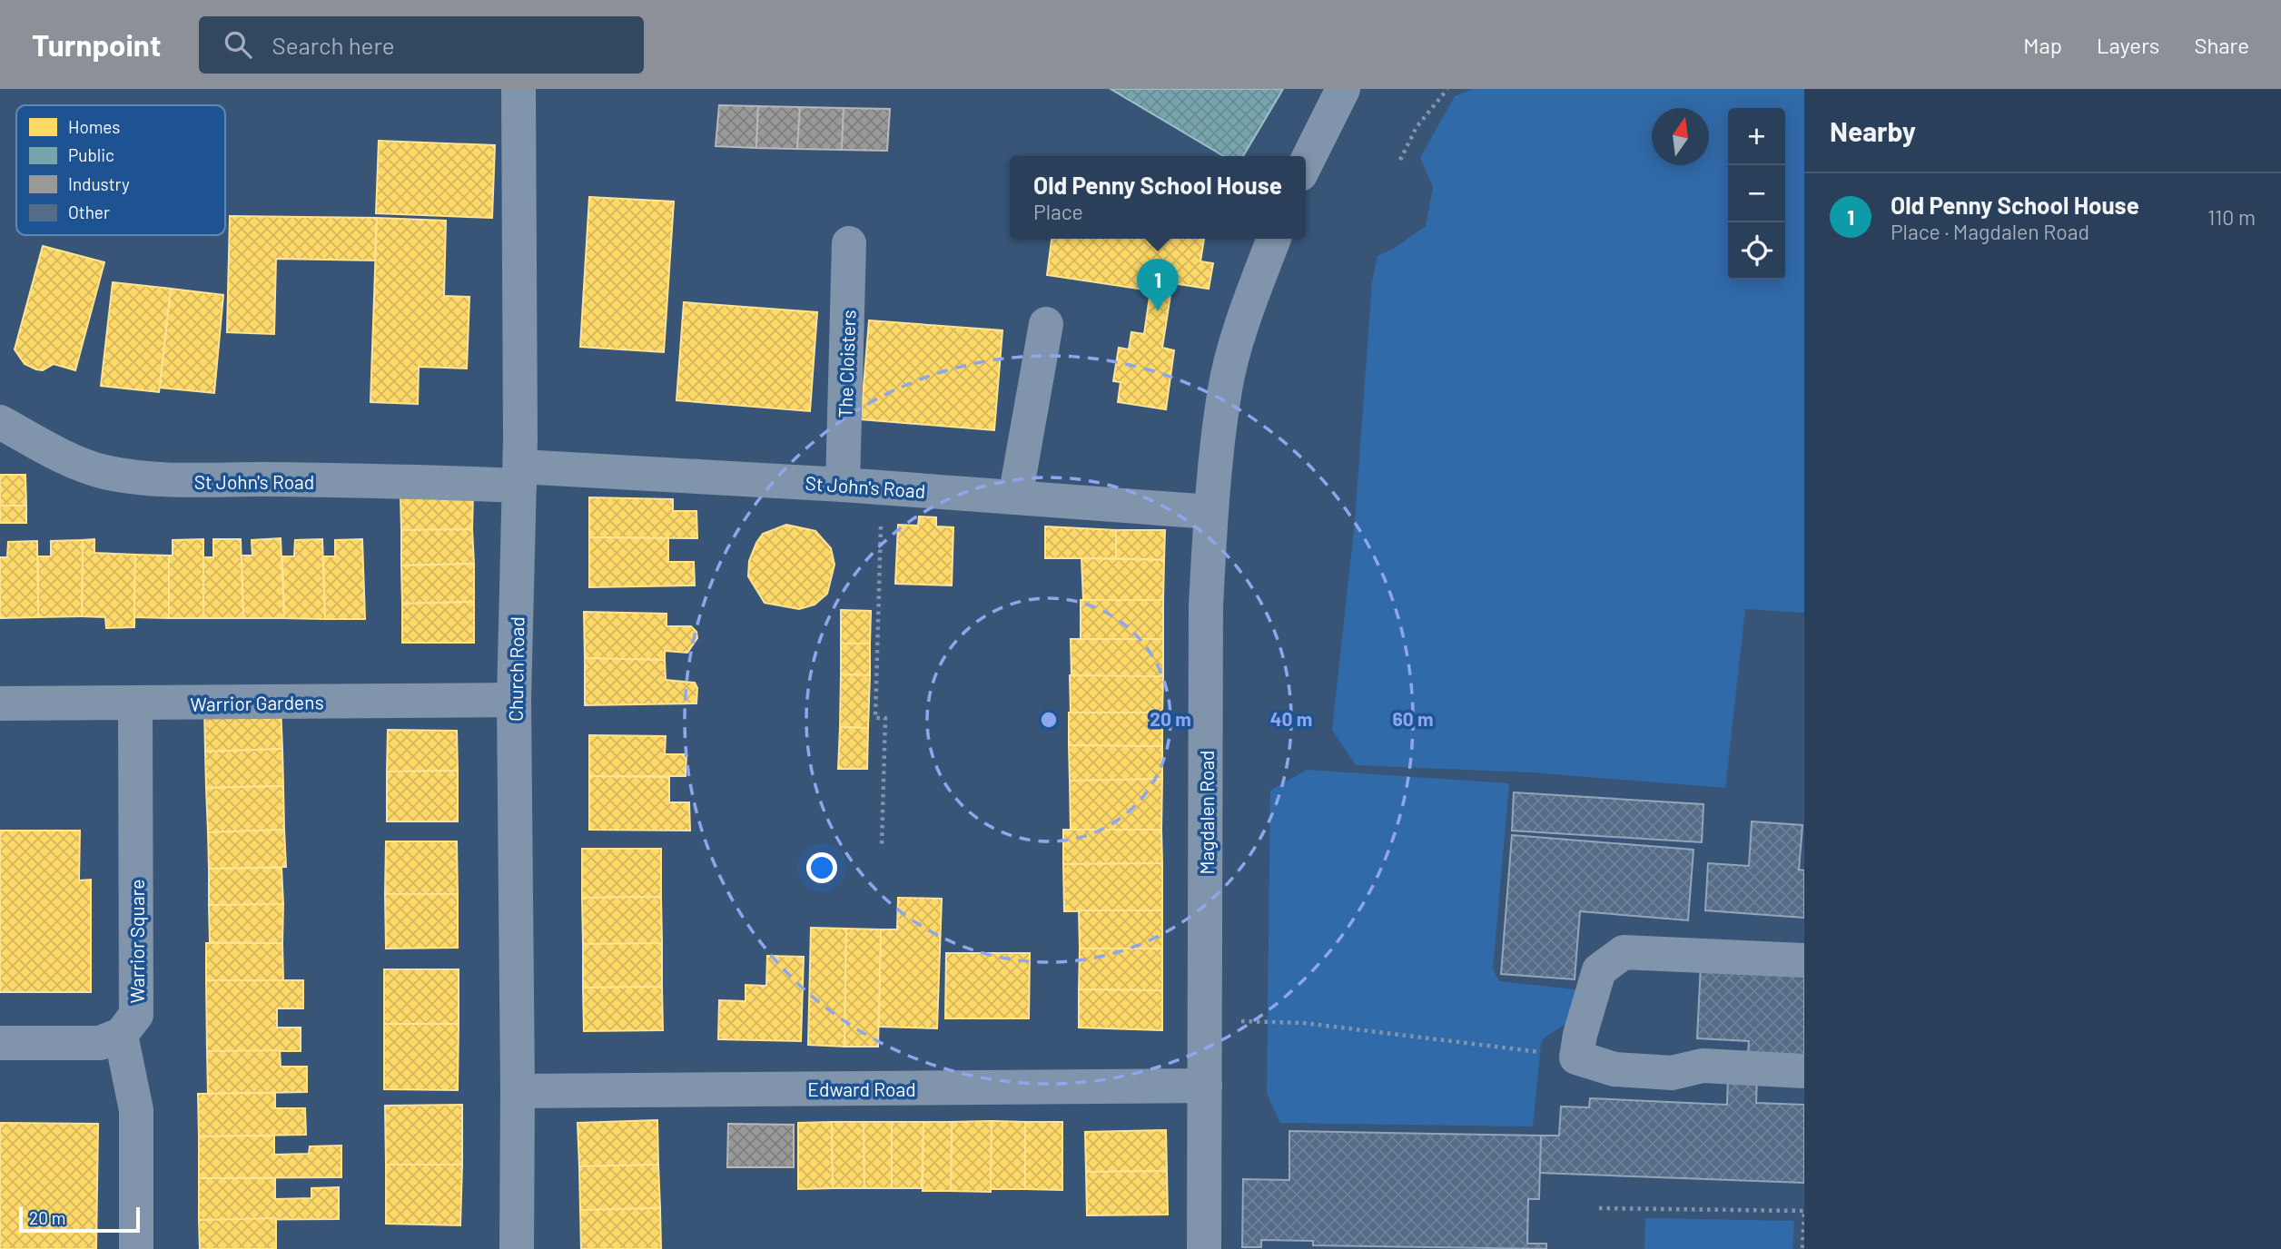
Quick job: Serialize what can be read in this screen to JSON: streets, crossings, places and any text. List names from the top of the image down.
{
  "streets": {
    "street": [
      "The Cloisters",
      "St John's Road",
      "Church Road",
      "Warrior Gardens",
      "Magdalen Road",
      "Warrior Square",
      "Edward Road"
    ]
  },
  "crossings": [
    ["The Cloisters", "St John's Road"],
    ["St John's Road", "Church Road"],
    ["St John's Road", "Magdalen Road"],
    ["Church Road", "Warrior Gardens"],
    ["Church Road", "Edward Road"],
    ["Warrior Gardens", "Warrior Square"],
    ["Magdalen Road", "Edward Road"]
  ],
  "legend": [
    "Homes",
    "Public",
    "Industry",
    "Other"
  ],
  "scale_bar": "20 m",
  "north": "top",
  "page": {
    "header": "Turnpoint",
    "search": "Search here",
    "nav": ["Map", "Layers", "Share"],
    "heading": "Nearby",
    "map_buttons": ["+", "−"],
    "popup": ["Old Penny School House", "Place"],
    "list": [
      {
        "mark": "1",
        "name": "Old Penny School House",
        "note": "Place · Magdalen Road",
        "value": "110 m"
      }
    ],
    "pins": "1",
    "scale": "20 m"
  },
  "rings": ["20 m", "40 m", "60 m"]
}
